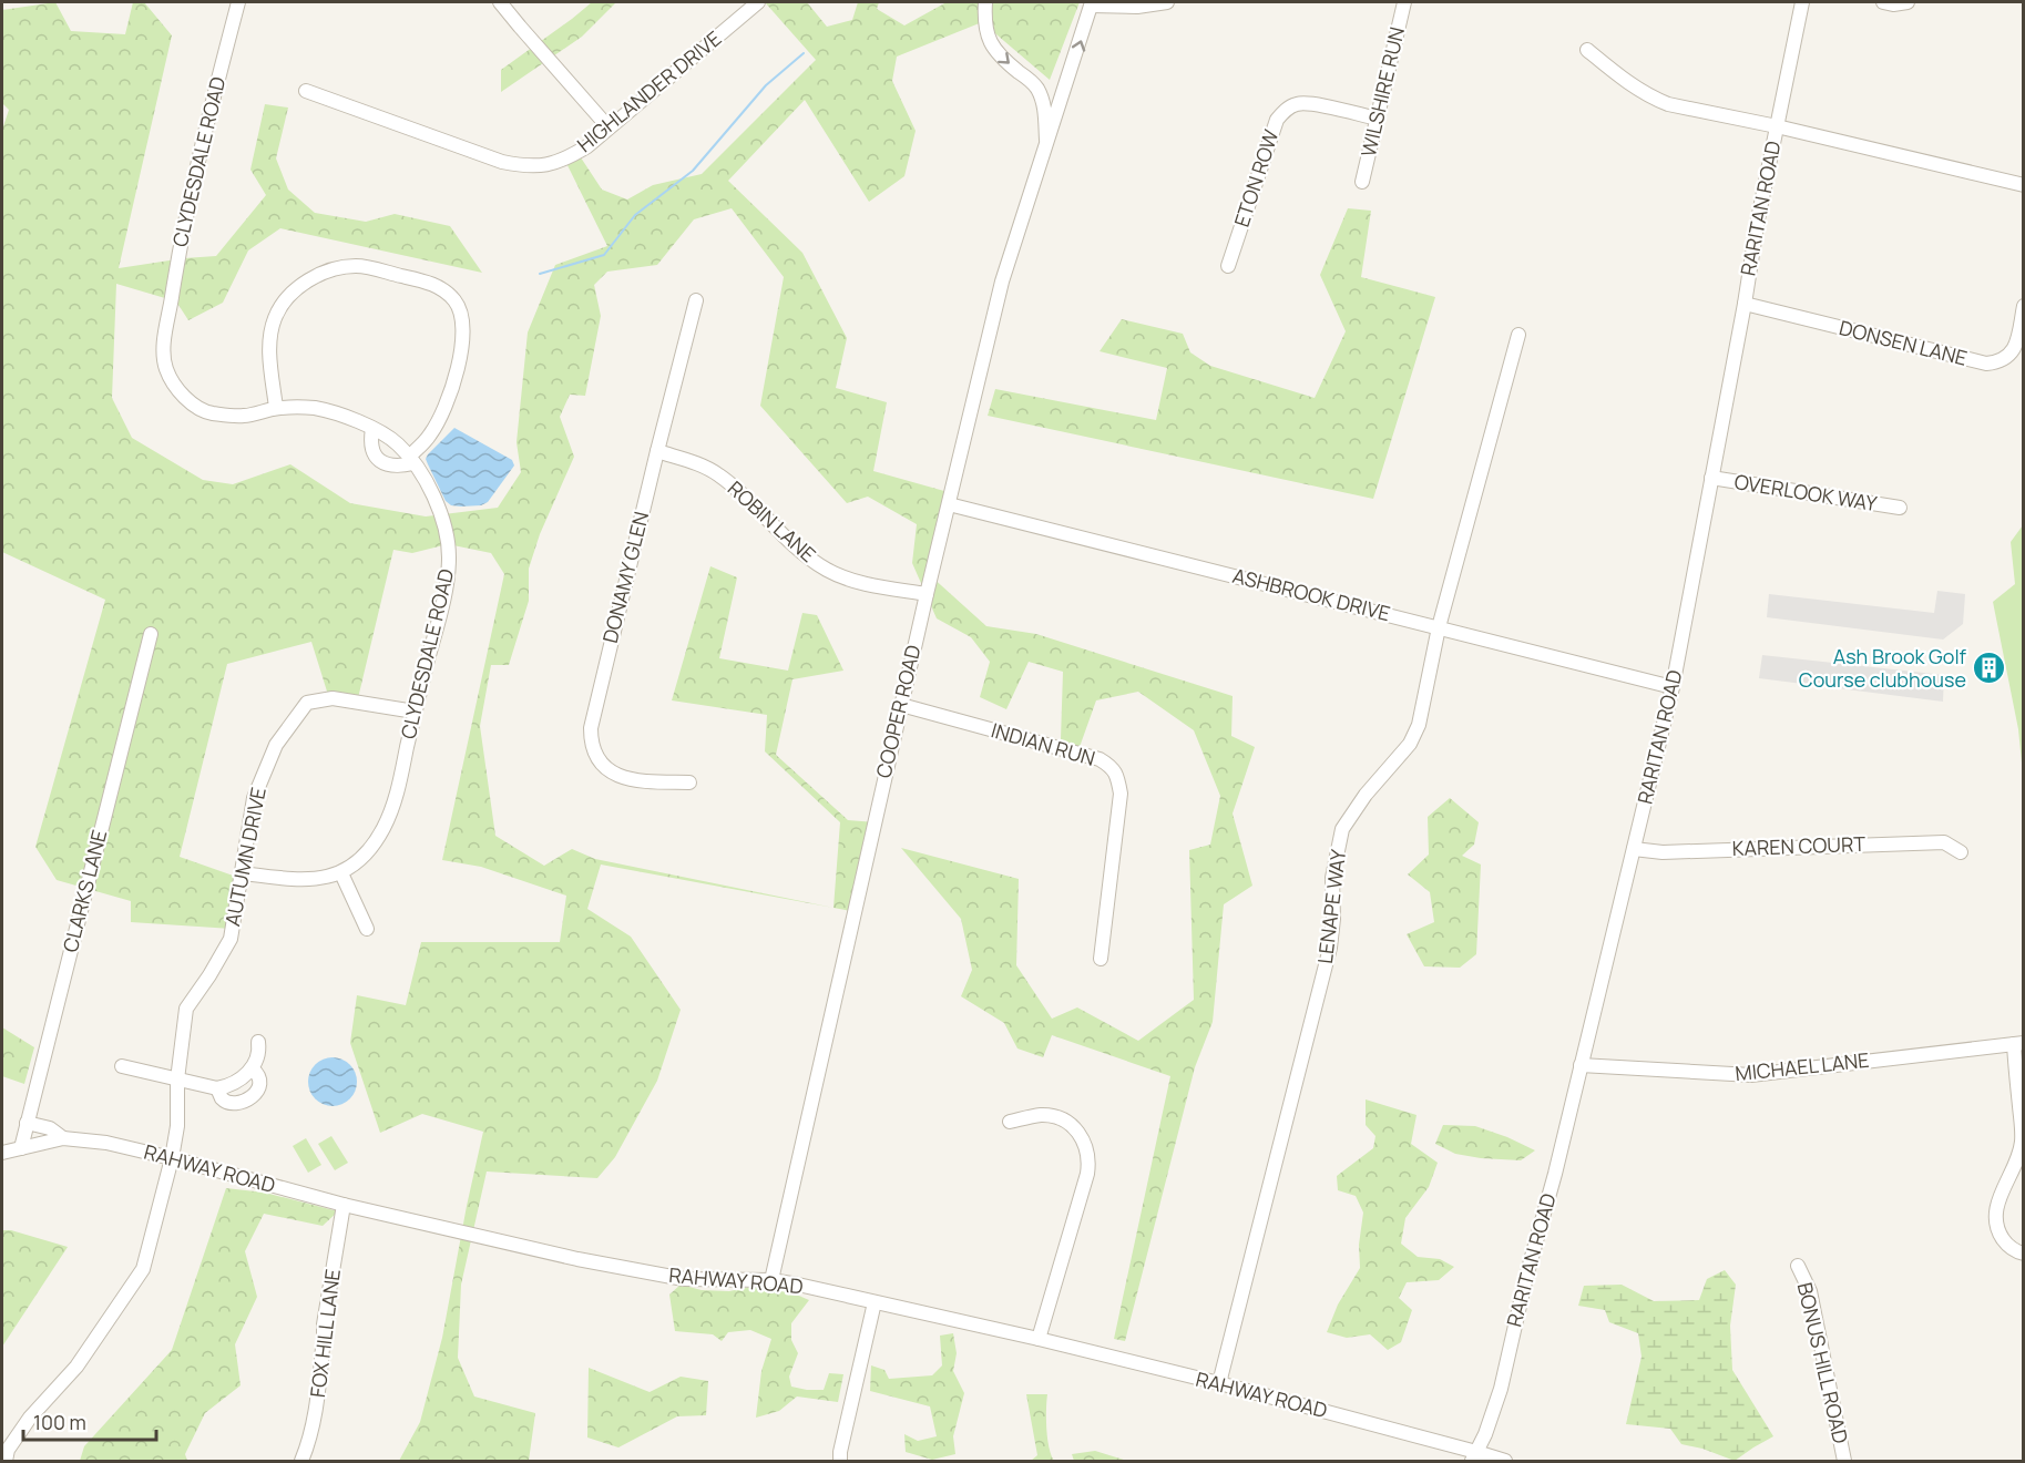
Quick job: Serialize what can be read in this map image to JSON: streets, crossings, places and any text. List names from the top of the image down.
{
  "streets": {
    "street": [
      "HIGHLANDER DRIVE",
      "WILSHIRE RUN",
      "CLYDESDALE ROAD",
      "ETON ROW",
      "RARITAN ROAD",
      "DONSEN LANE",
      "OVERLOOK WAY",
      "ROBIN LANE",
      "DONAMY GLEN",
      "ASHBROOK DRIVE",
      "COOPER ROAD",
      "INDIAN RUN",
      "KAREN COURT",
      "AUTUMN DRIVE",
      "CLARKS LANE",
      "LENAPE WAY",
      "MICHAEL LANE",
      "RAHWAY ROAD",
      "FOX HILL LANE",
      "BONUS HILL ROAD"
    ]
  },
  "crossings": [
    ["WILSHIRE RUN", "ETON ROW"],
    ["CLYDESDALE ROAD", "AUTUMN DRIVE"],
    ["RARITAN ROAD", "DONSEN LANE"],
    ["RARITAN ROAD", "OVERLOOK WAY"],
    ["RARITAN ROAD", "ASHBROOK DRIVE"],
    ["RARITAN ROAD", "KAREN COURT"],
    ["RARITAN ROAD", "MICHAEL LANE"],
    ["RARITAN ROAD", "RAHWAY ROAD"],
    ["ROBIN LANE", "DONAMY GLEN"],
    ["ROBIN LANE", "COOPER ROAD"],
    ["ASHBROOK DRIVE", "COOPER ROAD"],
    ["ASHBROOK DRIVE", "LENAPE WAY"],
    ["COOPER ROAD", "INDIAN RUN"],
    ["COOPER ROAD", "RAHWAY ROAD"],
    ["AUTUMN DRIVE", "RAHWAY ROAD"],
    ["CLARKS LANE", "RAHWAY ROAD"],
    ["LENAPE WAY", "RAHWAY ROAD"],
    ["RAHWAY ROAD", "FOX HILL LANE"]
  ],
  "places": {
    "building": ["Ash Brook Golf Course clubhouse"]
  },
  "scale_bar": "100 m"
}
